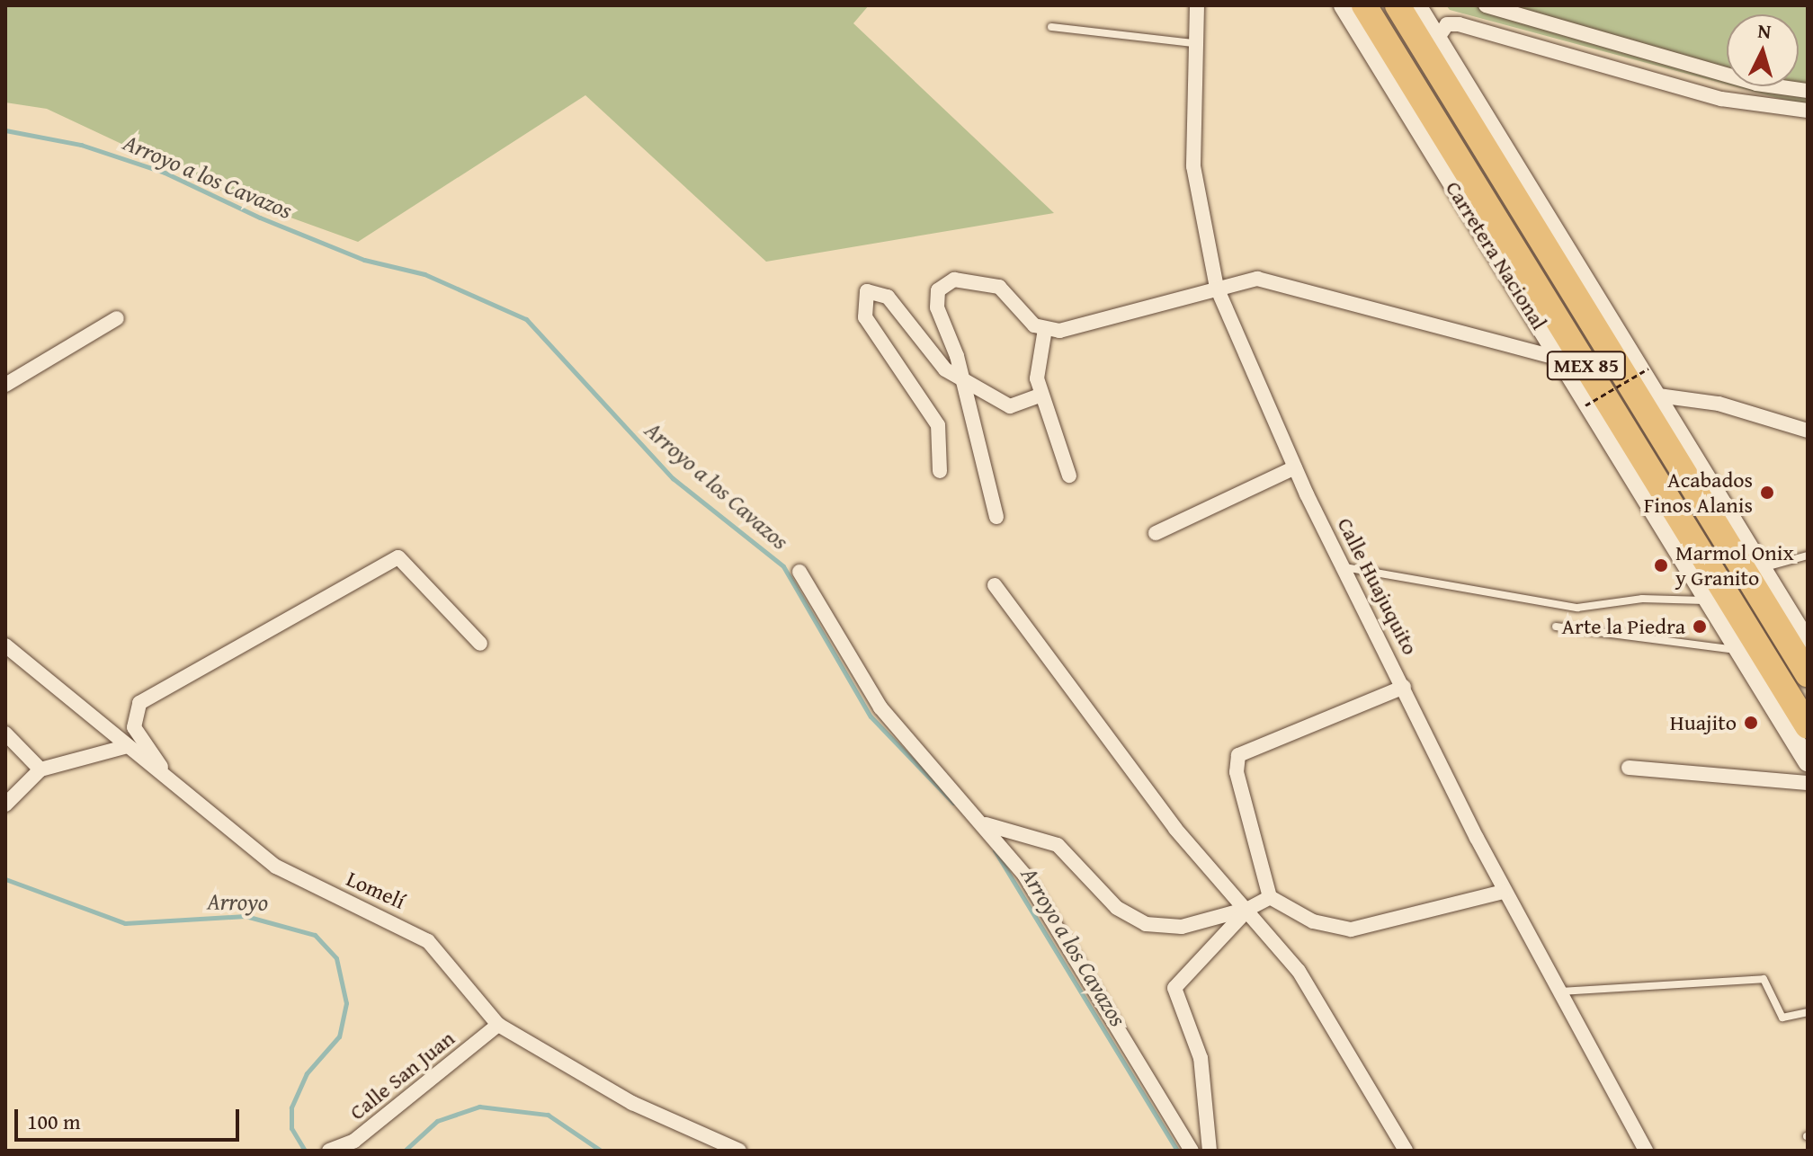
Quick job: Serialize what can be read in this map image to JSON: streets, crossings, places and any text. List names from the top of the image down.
{
  "streets": {
    "highway": ["Carretera Nacional", "MEX 85"],
    "street": ["Calle Huajuquito", "Lomelí", "Calle San Juan"]
  },
  "crossings": [
    ["Lomelí", "Calle San Juan"]
  ],
  "water": ["Arroyo a los Cavazos", "Arroyo"],
  "places": [
    "Acabados Finos Alanis",
    "Marmol Onix y Granito",
    "Arte la Piedra",
    "Huajito"
  ],
  "scale_bar": "100 m",
  "north": "top"
}
